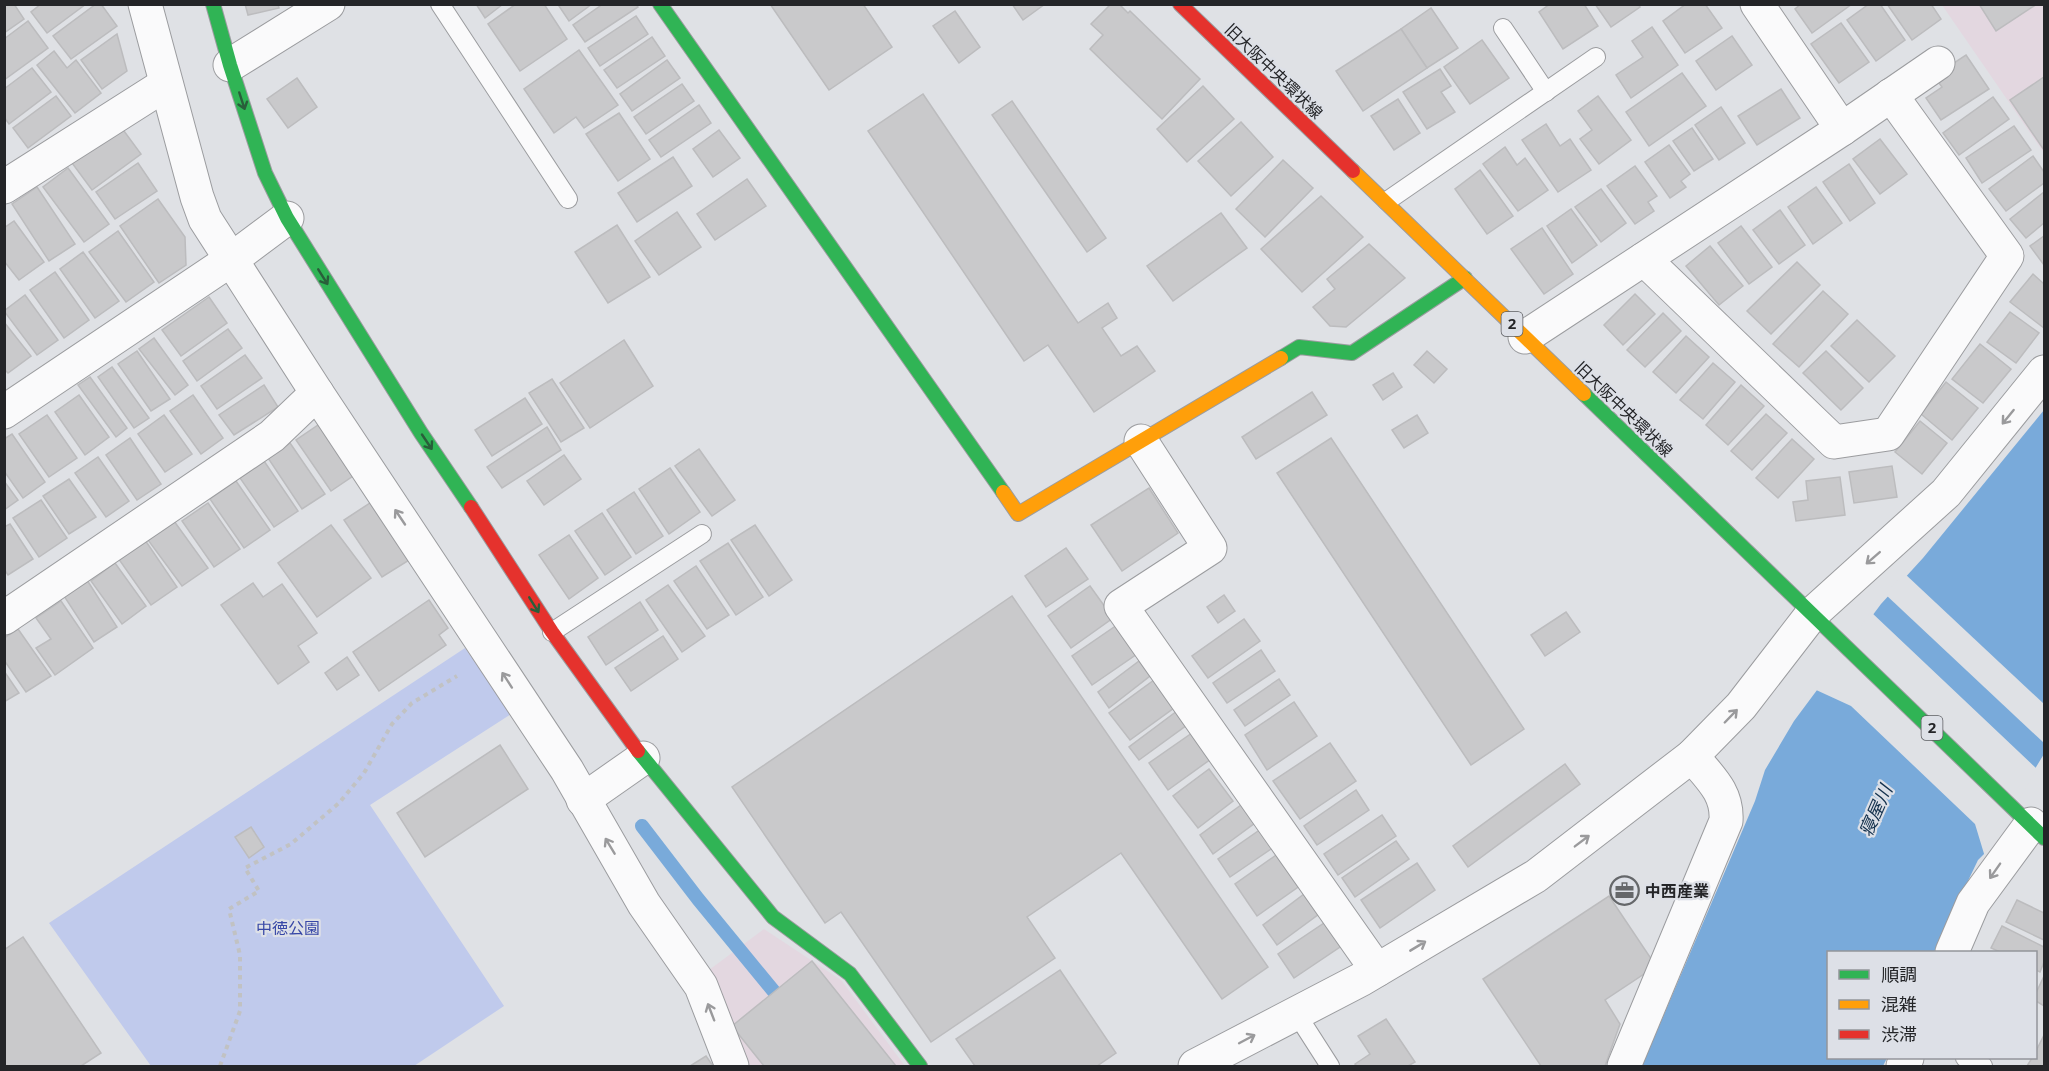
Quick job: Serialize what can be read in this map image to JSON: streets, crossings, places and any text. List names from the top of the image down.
{
  "streets": {
    "street": ["旧大阪中央環状線", "2"]
  },
  "water": ["寝屋川"],
  "parks": ["中徳公園"],
  "places": {
    "office": ["中西産業"]
  },
  "legend": ["順調", "混雑", "渋滞"]
}
